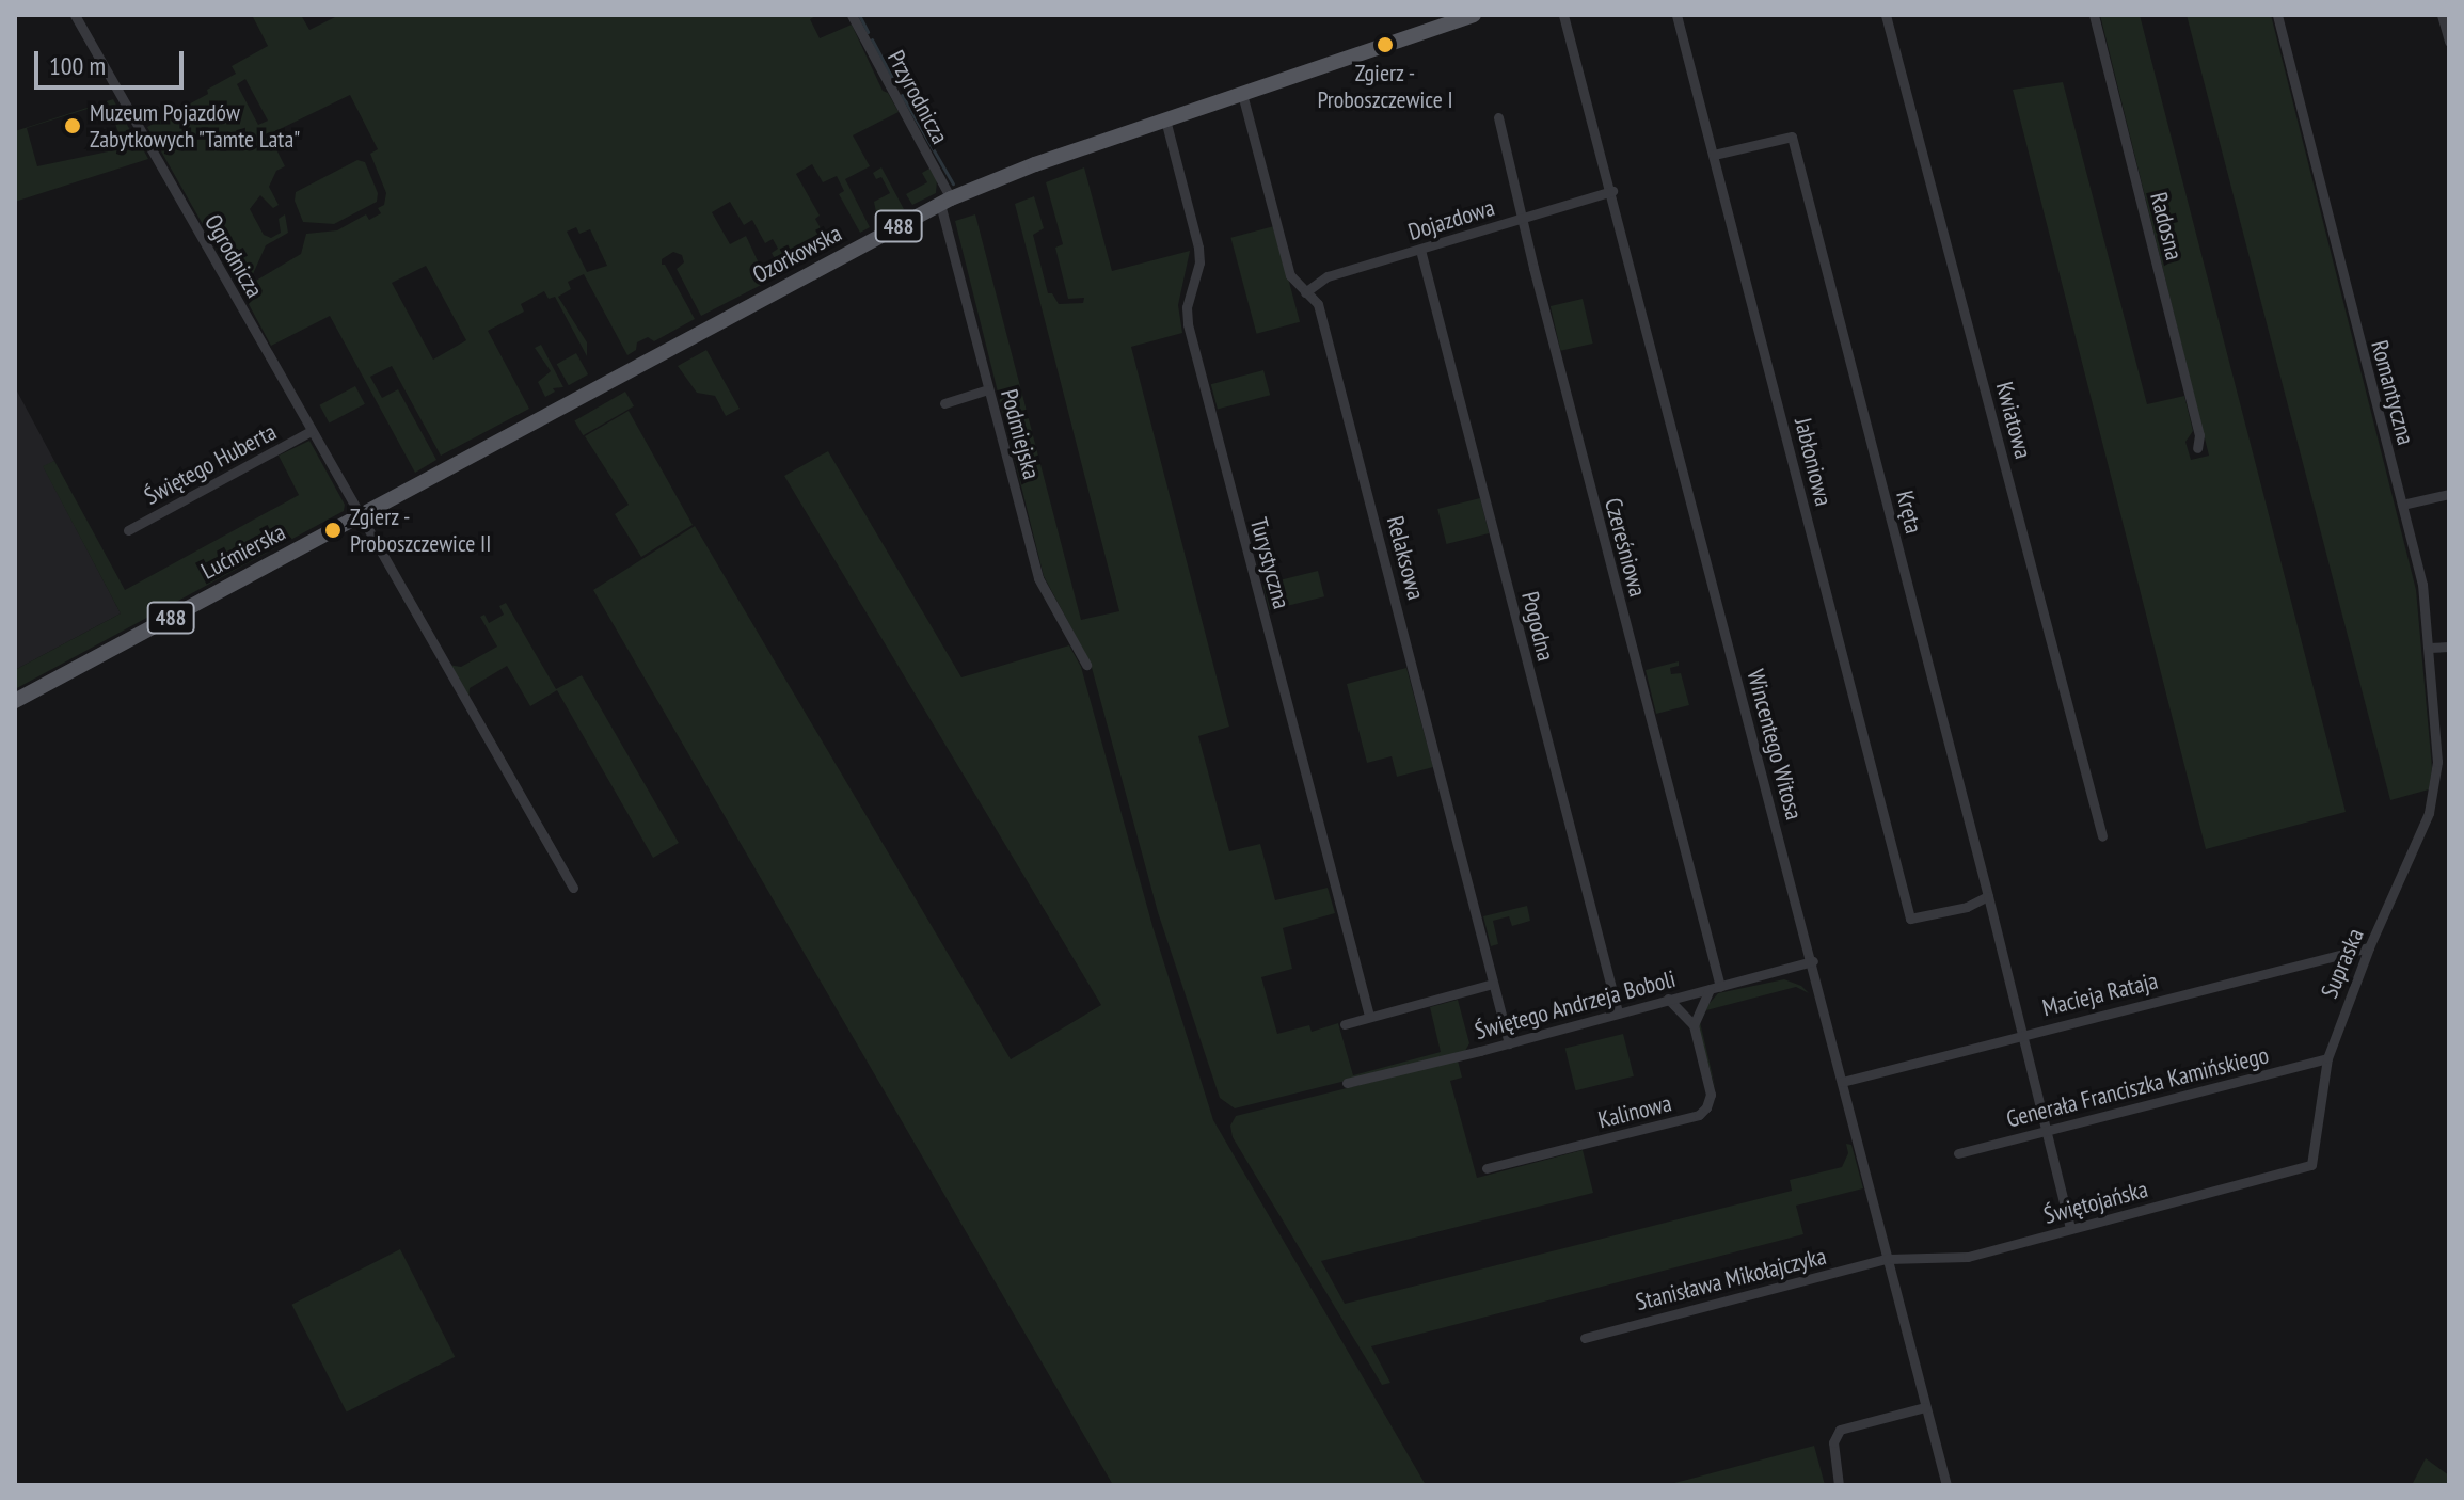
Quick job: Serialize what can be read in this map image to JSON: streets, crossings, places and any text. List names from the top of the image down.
{
  "streets": {
    "main road": ["488", "Ozorkowska", "Lućmierska"],
    "street": [
      "Przyrodnicza",
      "Dojazdowa",
      "Radosna",
      "Ogrodnicza",
      "Romantyczna",
      "Kwiatowa",
      "Podmiejska",
      "Jabłoniowa",
      "Świętego Huberta",
      "Kręta",
      "Czereśniowa",
      "Relaksowa",
      "Turystyczna",
      "Pogodna",
      "Wincentego Witosa",
      "Supraska",
      "Macieja Rataja",
      "Świętego Andrzeja Boboli",
      "Generała Franciszka Kamińskiego",
      "Kalinowa",
      "Świętojańska",
      "Stanisława Mikołajczyka"
    ]
  },
  "crossings": [
    ["Przyrodnicza", "Ozorkowska"],
    ["Przyrodnicza", "Podmiejska"],
    ["Dojazdowa", "Czereśniowa"],
    ["Dojazdowa", "Relaksowa"],
    ["Dojazdowa", "Pogodna"],
    ["Dojazdowa", "Wincentego Witosa"],
    ["Ozorkowska", "Ogrodnicza"],
    ["Ozorkowska", "Podmiejska"],
    ["Ozorkowska", "Lućmierska"],
    ["Ozorkowska", "Relaksowa"],
    ["Ozorkowska", "Turystyczna"],
    ["Ogrodnicza", "Świętego Huberta"],
    ["Ogrodnicza", "Lućmierska"],
    ["Romantyczna", "Supraska"],
    ["Jabłoniowa", "Kręta"],
    ["Czereśniowa", "Świętego Andrzeja Boboli"],
    ["Relaksowa", "Świętego Andrzeja Boboli"],
    ["Pogodna", "Świętego Andrzeja Boboli"],
    ["Wincentego Witosa", "Macieja Rataja"],
    ["Wincentego Witosa", "Świętego Andrzeja Boboli"],
    ["Wincentego Witosa", "Świętojańska"],
    ["Wincentego Witosa", "Stanisława Mikołajczyka"],
    ["Supraska", "Macieja Rataja"],
    ["Supraska", "Generała Franciszka Kamińskiego"],
    ["Supraska", "Świętojańska"],
    ["Świętojańska", "Stanisława Mikołajczyka"]
  ],
  "places": ["Zgierz - Proboszczewice I", "Muzeum Pojazdów Zabytkowych \"Tamte Lata\"", "Zgierz - Proboszczewice II"],
  "scale_bar": "100 m"
}
